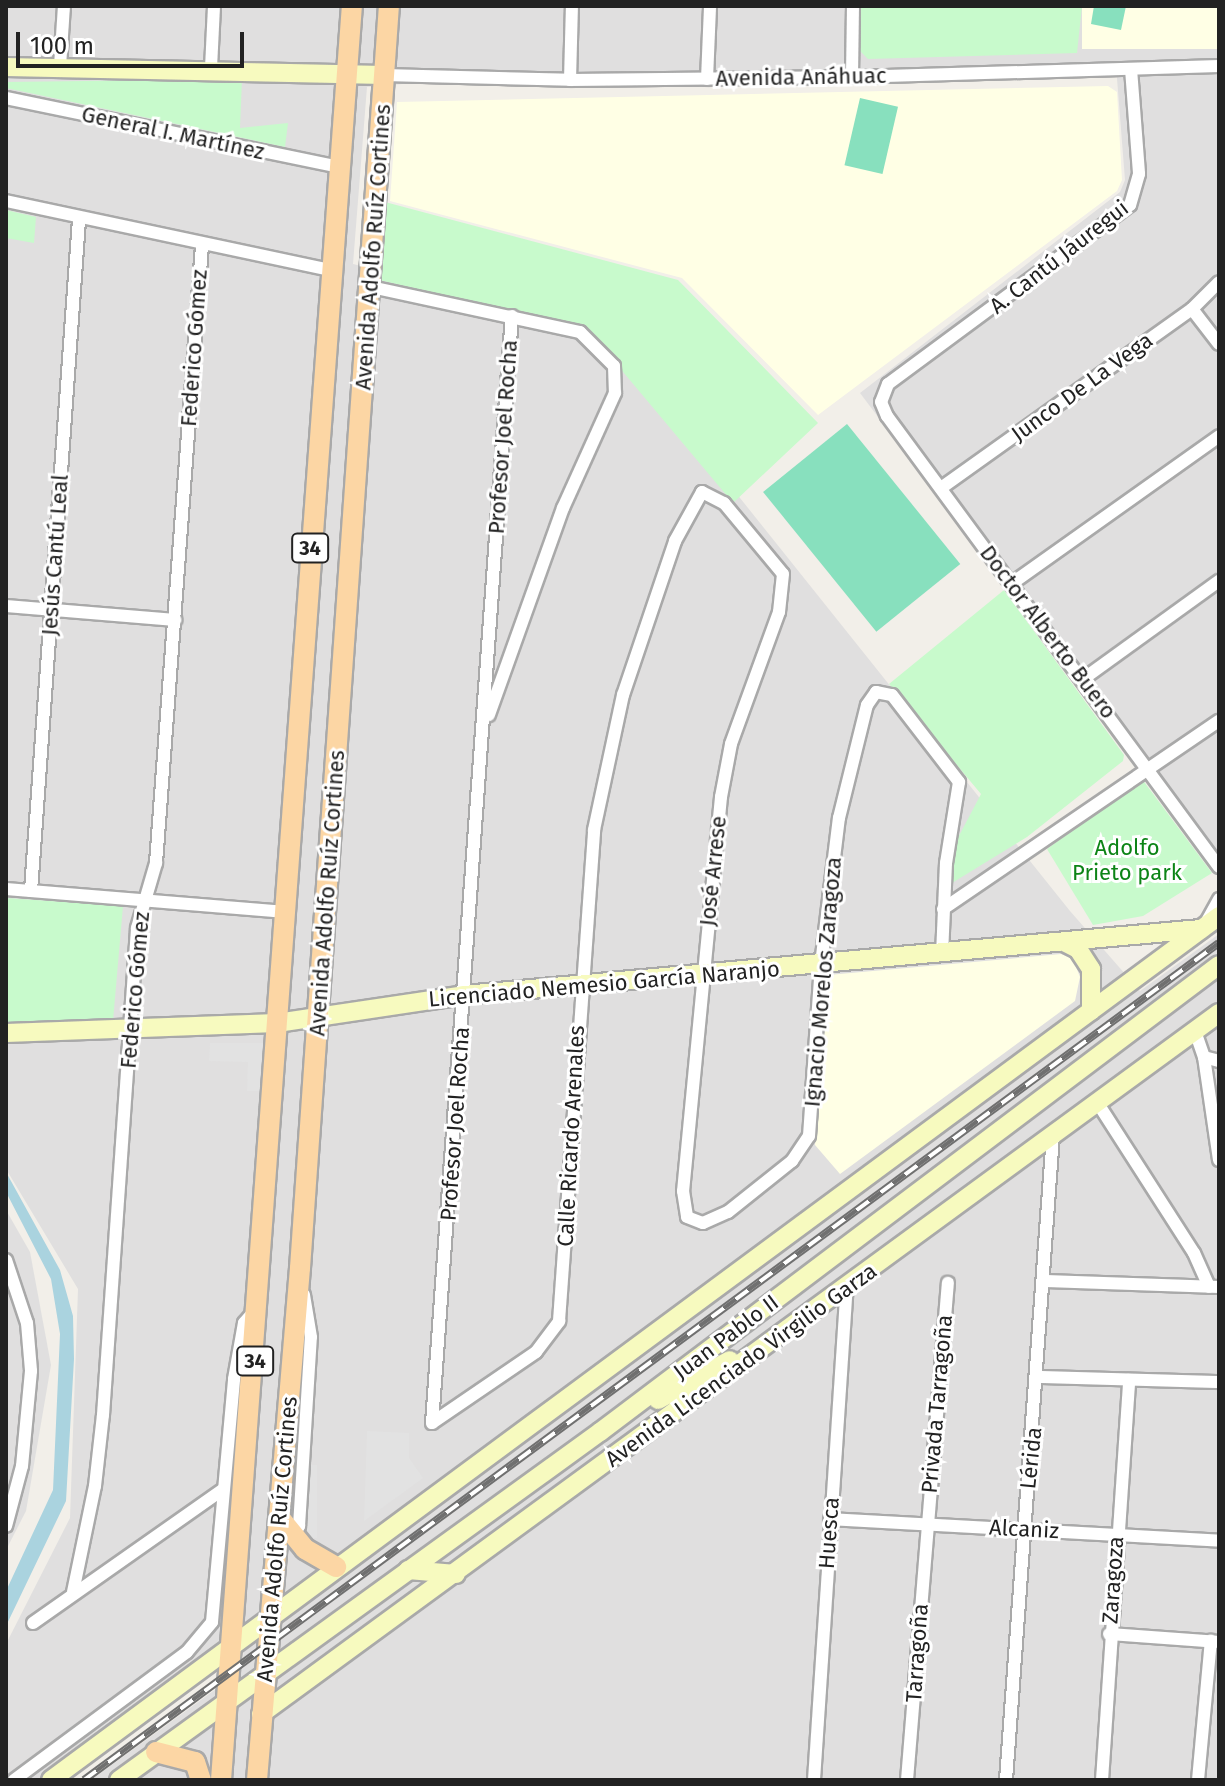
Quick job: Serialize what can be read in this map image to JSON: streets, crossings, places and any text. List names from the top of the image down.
{
  "streets": {
    "main road": [
      "Avenida Adolfo Ruíz Cortines",
      "34",
      "Licenciado Nemesio García Naranjo",
      "Juan Pablo II",
      "Avenida Licenciado Virgilio Garza"
    ],
    "street": [
      "Avenida Anáhuac",
      "General I. Martínez",
      "A. Cantú Jáuregui",
      "Federico Gómez",
      "Junco De La Vega",
      "Profesor Joel Rocha",
      "Jesús Cantú Leal",
      "Doctor Alberto Buero",
      "José Arrese",
      "Ignacio Morelos Zaragoza",
      "Calle Ricardo Arenales",
      "Privada Tarragoña",
      "Lérida",
      "Alcaniz",
      "Huesca",
      "Zaragoza",
      "Tarragoña"
    ]
  },
  "crossings": [
    ["Avenida Anáhuac", "Avenida Adolfo Ruíz Cortines"],
    ["Avenida Anáhuac", "A. Cantú Jáuregui"],
    ["General I. Martínez", "Avenida Adolfo Ruíz Cortines"],
    ["Avenida Adolfo Ruíz Cortines", "Licenciado Nemesio García Naranjo"],
    ["Avenida Adolfo Ruíz Cortines", "Juan Pablo II"],
    ["Avenida Adolfo Ruíz Cortines", "Avenida Licenciado Virgilio Garza"],
    ["A. Cantú Jáuregui", "Doctor Alberto Buero"],
    ["Federico Gómez", "Licenciado Nemesio García Naranjo"],
    ["Junco De La Vega", "Doctor Alberto Buero"],
    ["Profesor Joel Rocha", "Licenciado Nemesio García Naranjo"],
    ["Profesor Joel Rocha", "Calle Ricardo Arenales"],
    ["José Arrese", "Ignacio Morelos Zaragoza"],
    ["José Arrese", "Licenciado Nemesio García Naranjo"],
    ["José Arrese", "Calle Ricardo Arenales"],
    ["Ignacio Morelos Zaragoza", "Licenciado Nemesio García Naranjo"],
    ["Licenciado Nemesio García Naranjo", "Calle Ricardo Arenales"],
    ["Licenciado Nemesio García Naranjo", "Juan Pablo II"],
    ["Avenida Licenciado Virgilio Garza", "Lérida"],
    ["Avenida Licenciado Virgilio Garza", "Huesca"],
    ["Privada Tarragoña", "Alcaniz"],
    ["Privada Tarragoña", "Tarragoña"],
    ["Lérida", "Alcaniz"],
    ["Alcaniz", "Huesca"],
    ["Alcaniz", "Zaragoza"],
    ["Alcaniz", "Tarragoña"]
  ],
  "parks": ["Adolfo Prieto park"],
  "scale_bar": "100 m"
}
